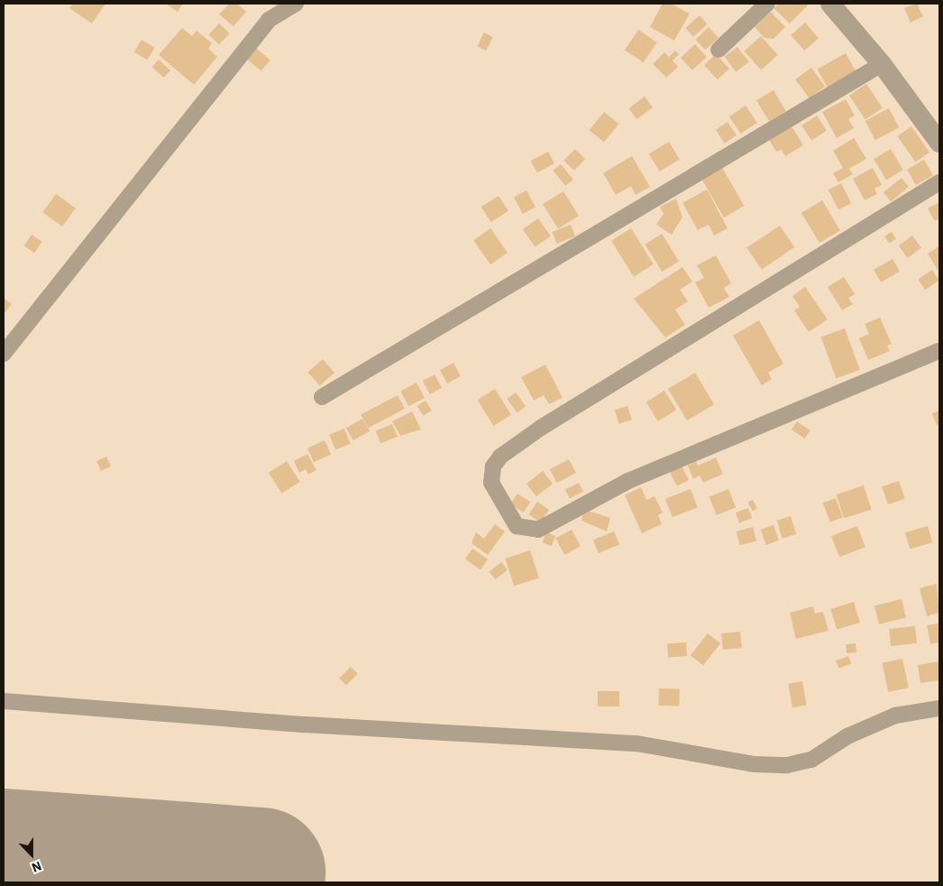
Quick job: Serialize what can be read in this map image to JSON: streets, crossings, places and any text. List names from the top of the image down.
{
  "north": "bottom"
}
